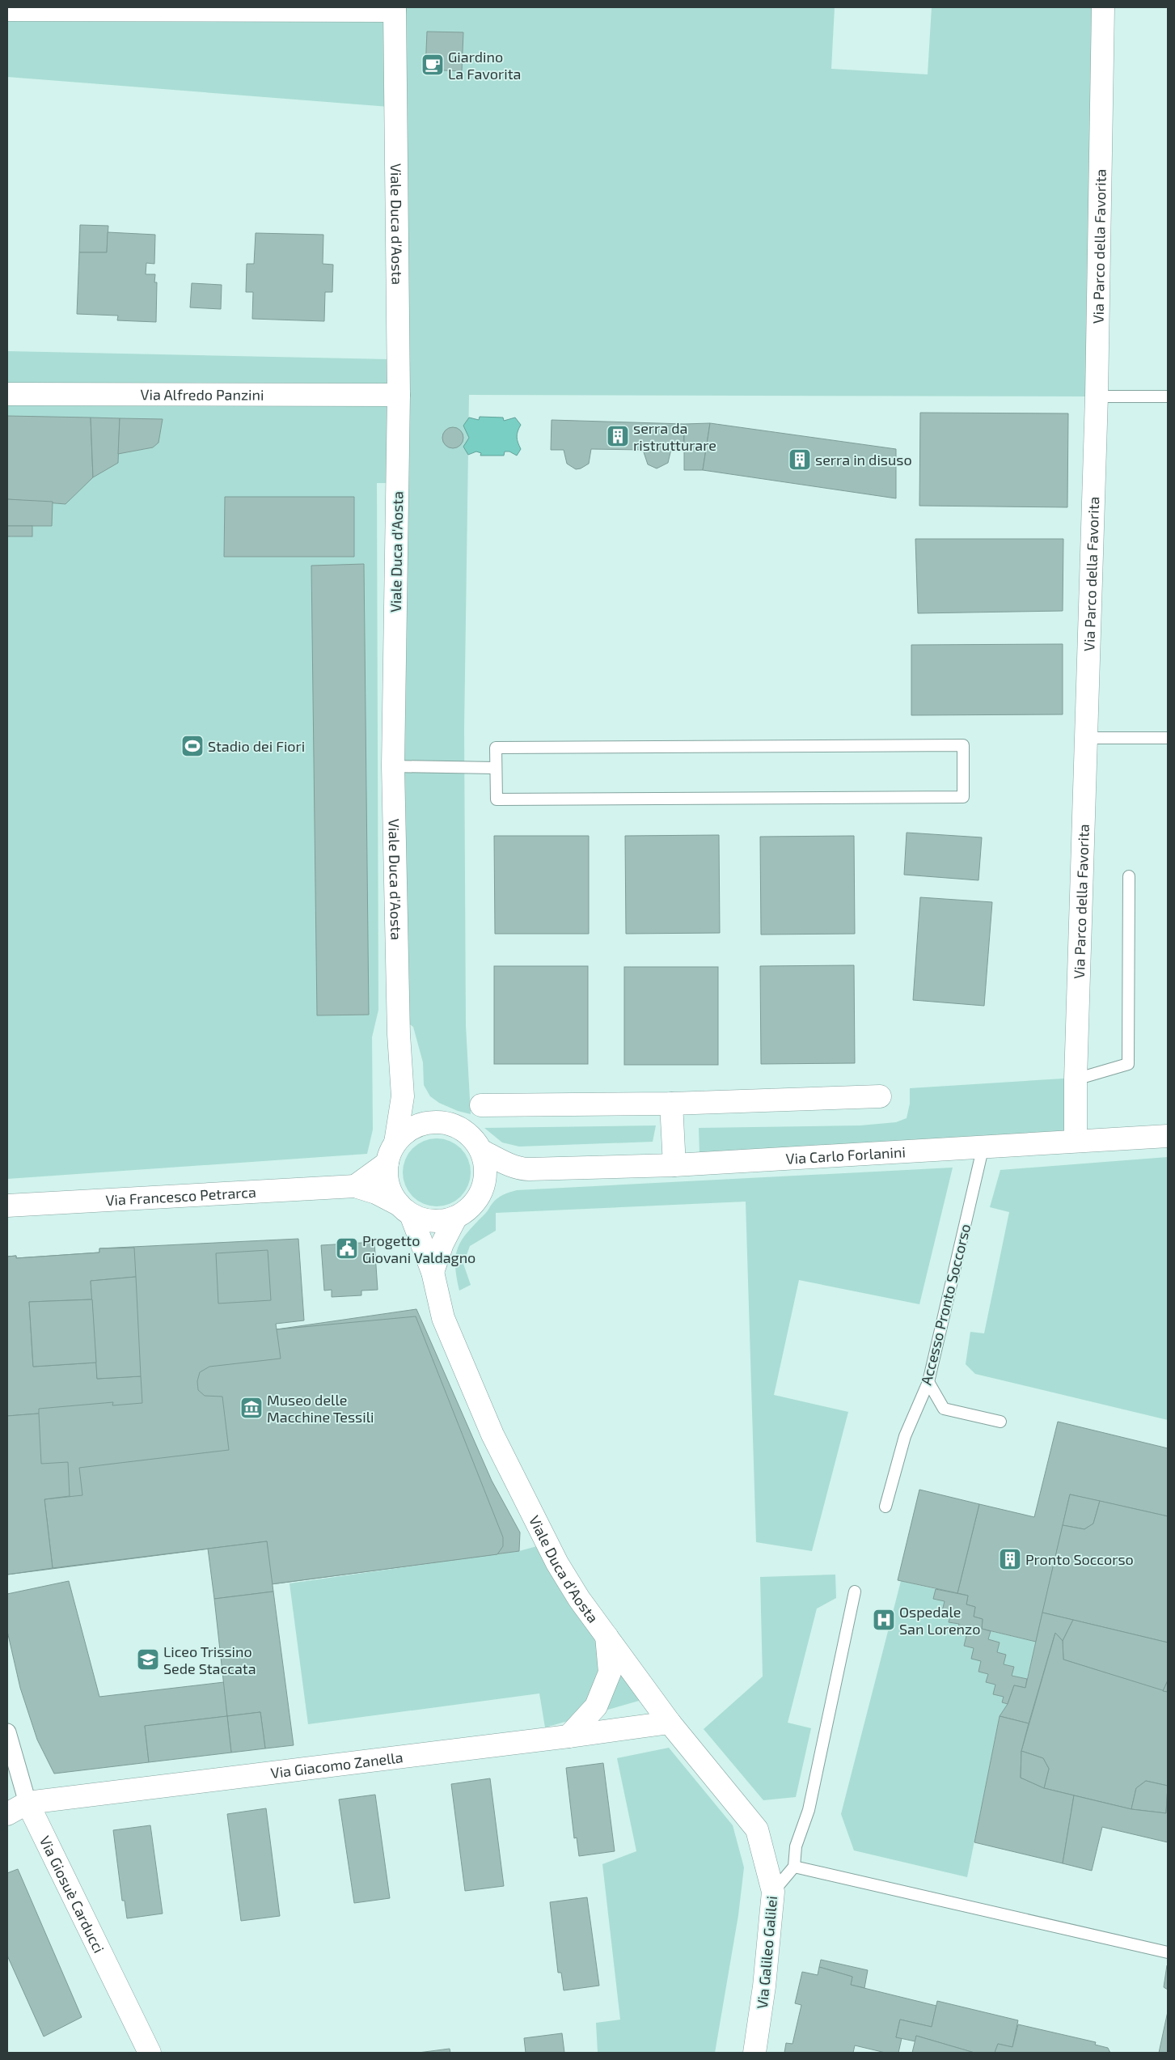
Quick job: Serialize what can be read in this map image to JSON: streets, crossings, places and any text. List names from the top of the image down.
{
  "streets": {
    "street": [
      "Viale Duca d'Aosta",
      "Via Parco della Favorita",
      "Via Alfredo Panzini",
      "Via Carlo Forlanini",
      "Via Francesco Petrarca",
      "Via Giacomo Zanella",
      "Via Giosuè Carducci",
      "Via Galileo Galilei"
    ],
    "lane": ["Accesso Pronto Soccorso"]
  },
  "crossings": [
    ["Viale Duca d'Aosta", "Via Alfredo Panzini"],
    ["Viale Duca d'Aosta", "Via Giacomo Zanella"],
    ["Viale Duca d'Aosta", "Via Galileo Galilei"],
    ["Via Parco della Favorita", "Via Carlo Forlanini"],
    ["Via Carlo Forlanini", "Accesso Pronto Soccorso"],
    ["Via Giacomo Zanella", "Via Giosuè Carducci"]
  ],
  "places": {
    "cafe": ["Giardino La Favorita"],
    "building": ["serra da ristrutturare", "serra in disuso", "Pronto Soccorso"],
    "sports": ["Stadio dei Fiori"],
    "public building": ["Progetto Giovani Valdagno"],
    "museum": ["Museo delle Macchine Tessili"],
    "hospital": ["Ospedale San Lorenzo"],
    "school or university": ["Liceo Trissino Sede Staccata"]
  }
}
